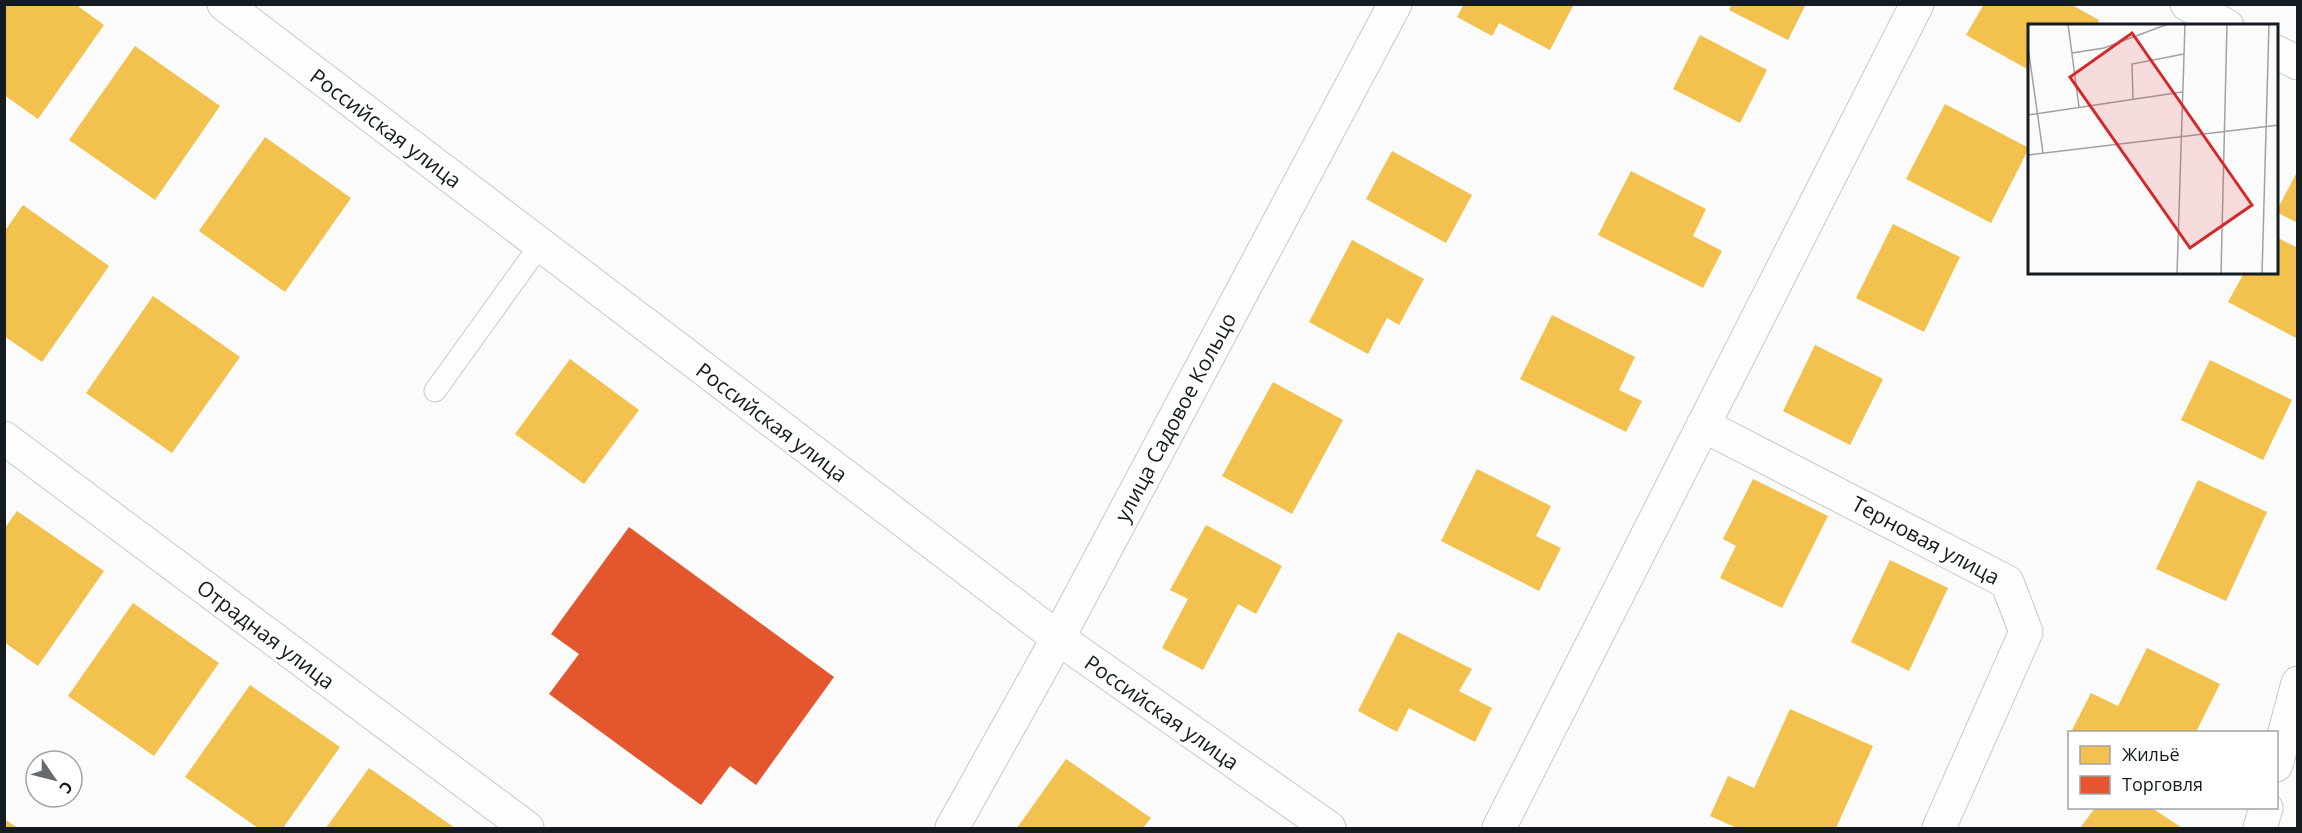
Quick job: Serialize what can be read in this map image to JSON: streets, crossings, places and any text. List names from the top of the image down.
{
  "streets": {
    "street": [
      "Российская улица",
      "улица Садовое Кольцо",
      "Терновая улица",
      "Отрадная улица"
    ]
  },
  "crossings": [
    ["Российская улица", "улица Садовое Кольцо"]
  ],
  "legend": ["Жильё", "Торговля"],
  "north": "bottom right"
}
